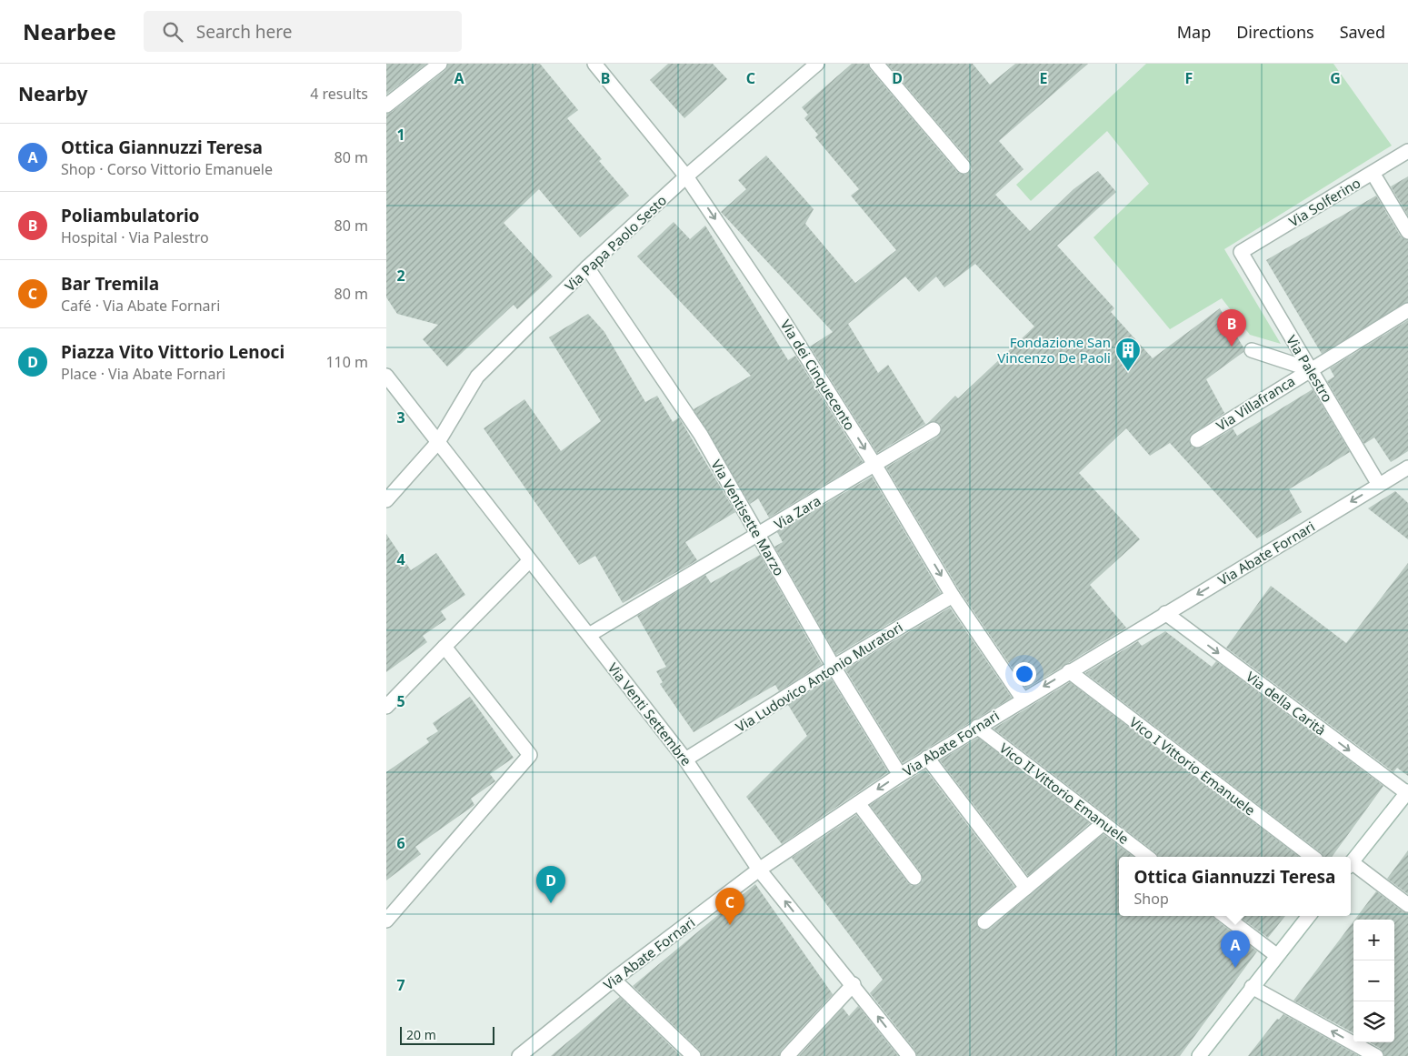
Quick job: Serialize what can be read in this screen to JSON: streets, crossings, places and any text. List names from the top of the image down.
{
  "streets": {
    "street": [
      "Via Solferino",
      "Via Papa Paolo Sesto",
      "Via Palestro",
      "Via dei Cinquecento",
      "Via Villafranca",
      "Via Zara",
      "Via Ventisette Marzo",
      "Via Abate Fornari",
      "Via Ludovico Antonio Muratori",
      "Via della Carità",
      "Via Venti Settembre",
      "Vico I Vittorio Emanuele",
      "Vico II Vittorio Emanuele"
    ]
  },
  "crossings": [
    ["Via Solferino", "Via Palestro"],
    ["Via Papa Paolo Sesto", "Via dei Cinquecento"],
    ["Via Papa Paolo Sesto", "Via Ventisette Marzo"],
    ["Via Papa Paolo Sesto", "Via Venti Settembre"],
    ["Via Palestro", "Via Villafranca"],
    ["Via Palestro", "Via Abate Fornari"],
    ["Via dei Cinquecento", "Via Zara"],
    ["Via dei Cinquecento", "Via Abate Fornari"],
    ["Via dei Cinquecento", "Via Ludovico Antonio Muratori"],
    ["Via Zara", "Via Ventisette Marzo"],
    ["Via Zara", "Via Venti Settembre"],
    ["Via Ventisette Marzo", "Via Abate Fornari"],
    ["Via Ventisette Marzo", "Via Ludovico Antonio Muratori"],
    ["Via Abate Fornari", "Via della Carità"],
    ["Via Abate Fornari", "Via Venti Settembre"],
    ["Via Abate Fornari", "Vico I Vittorio Emanuele"],
    ["Via Abate Fornari", "Vico II Vittorio Emanuele"],
    ["Via Ludovico Antonio Muratori", "Via Venti Settembre"]
  ],
  "one_way": ["Via dei Cinquecento", "Via della Carità"],
  "places": {
    "building": ["Fondazione San Vincenzo De Paoli"]
  },
  "scale_bar": "20 m",
  "page": {
    "header": "Nearbee",
    "search": "Search here",
    "nav": ["Map", "Directions", "Saved"],
    "heading": ["Nearby", "4 results"],
    "list": [
      {
        "mark": "A",
        "name": "Ottica Giannuzzi Teresa",
        "note": "Shop · Corso Vittorio Emanuele",
        "value": "80 m"
      },
      {
        "mark": "B",
        "name": "Poliambulatorio",
        "note": "Hospital · Via Palestro",
        "value": "80 m"
      },
      {
        "mark": "C",
        "name": "Bar Tremila",
        "note": "Café · Via Abate Fornari",
        "value": "80 m"
      },
      {
        "mark": "D",
        "name": "Piazza Vito Vittorio Lenoci",
        "note": "Place · Via Abate Fornari",
        "value": "110 m"
      }
    ],
    "pins": [
      "B",
      "D",
      "C",
      "A"
    ],
    "popup": ["Ottica Giannuzzi Teresa", "Shop"],
    "map_buttons": ["+", "−"],
    "scale": "20 m"
  },
  "grid": {
    "columns": [
      "A",
      "B",
      "C",
      "D",
      "E",
      "F",
      "G"
    ],
    "rows": [
      "1",
      "2",
      "3",
      "4",
      "5",
      "6",
      "7"
    ]
  }
}
